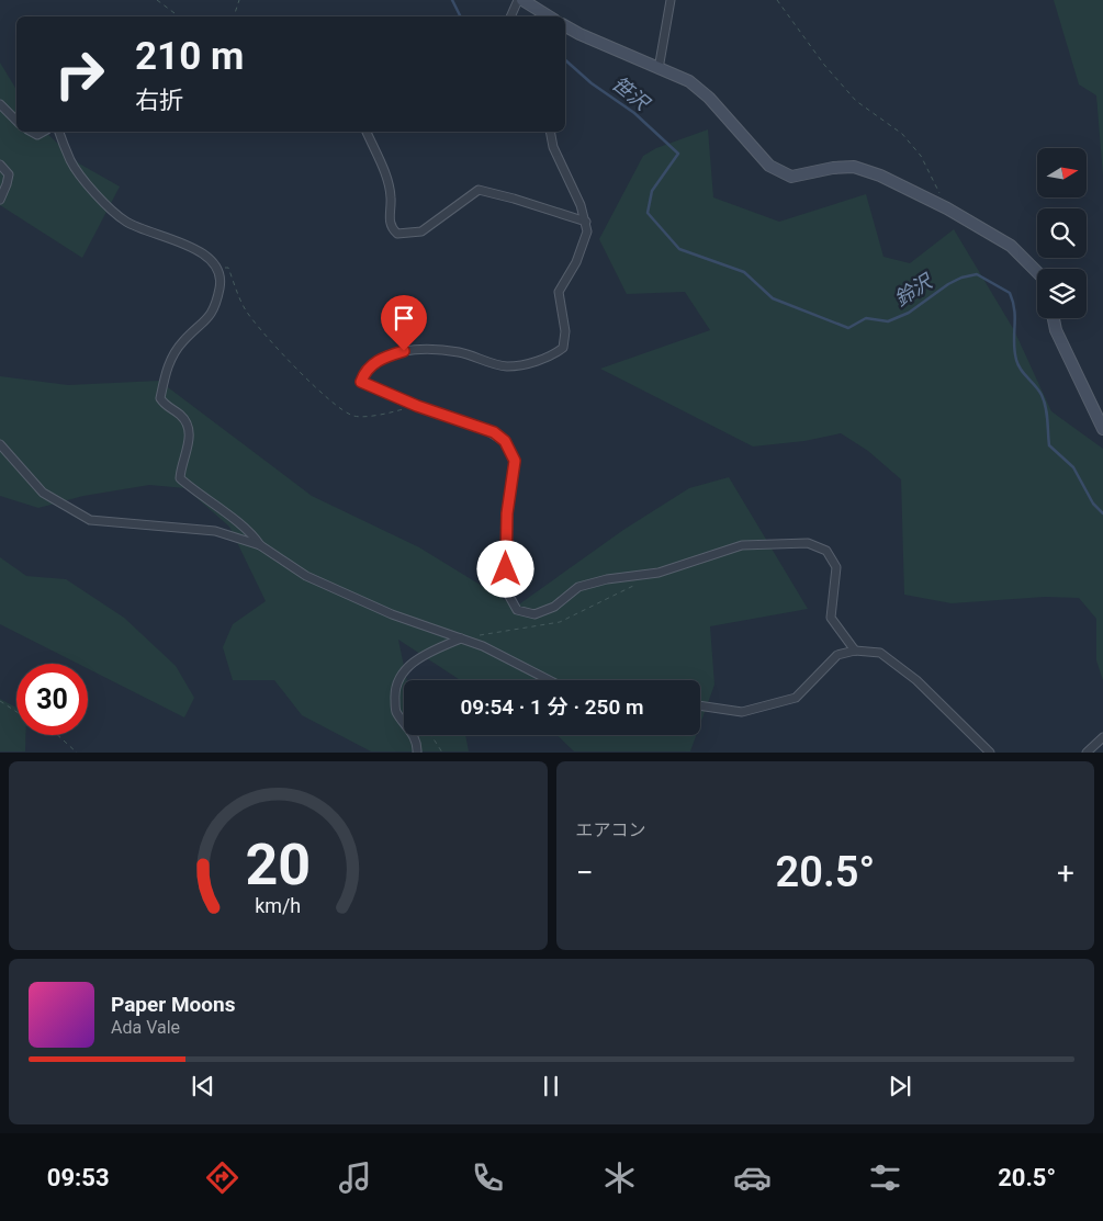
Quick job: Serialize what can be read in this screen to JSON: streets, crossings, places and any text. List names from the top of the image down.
{
  "water": ["笹沢", "鈴沢"],
  "north": "right",
  "page": {
    "turn": ["210 m", "右折"],
    "limit": "30",
    "trip": "09:54 · 1 分 · 250 m",
    "tile": "エアコン",
    "heat": ["−", "20.5°", "+"],
    "song": ["Paper Moons", "Ada Vale"],
    "tabs": ["09:53", "20.5°"],
    "gauge": ["20", "km/h"]
  }
}
